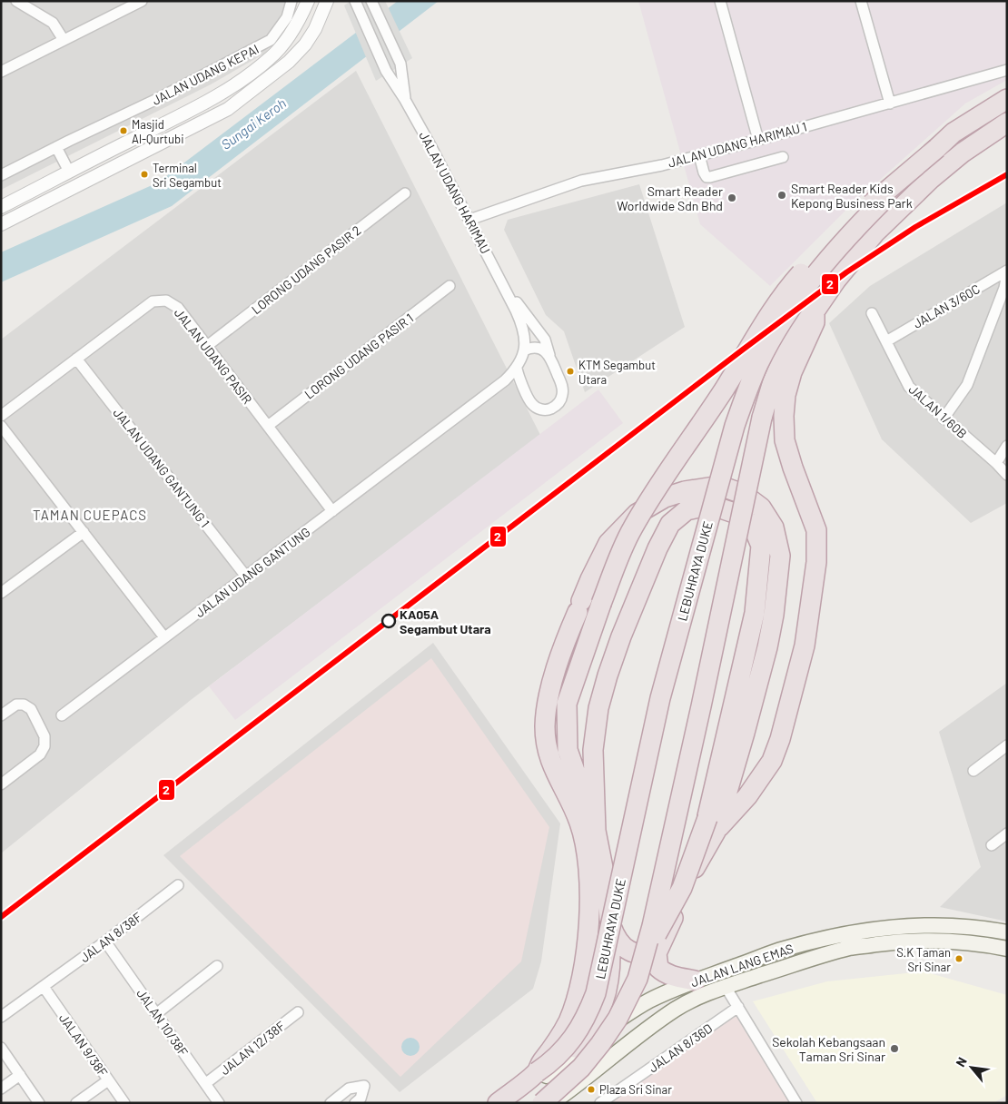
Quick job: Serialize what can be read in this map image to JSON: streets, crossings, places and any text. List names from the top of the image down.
{
  "streets": {
    "highway": ["LEBUHRAYA DUKE"],
    "main road": ["JALAN LANG EMAS"],
    "street": [
      "JALAN UDANG KEPAI",
      "JALAN UDANG HARIMAU 1",
      "JALAN UDANG HARIMAU",
      "LORONG UDANG PASIR 2",
      "JALAN 3/60C",
      "JALAN UDANG PASIR",
      "LORONG UDANG PASIR 1",
      "JALAN 1/60B",
      "JALAN UDANG GANTUNG 1",
      "JALAN UDANG GANTUNG",
      "JALAN 8/38F",
      "JALAN 10/38F",
      "JALAN 9/38F",
      "JALAN 12/38F",
      "JALAN 8/36D"
    ]
  },
  "crossings": [
    ["JALAN UDANG HARIMAU 1", "JALAN UDANG HARIMAU"],
    ["JALAN UDANG HARIMAU", "JALAN UDANG GANTUNG"],
    ["LORONG UDANG PASIR 2", "JALAN UDANG PASIR"],
    ["JALAN 3/60C", "JALAN 1/60B"],
    ["JALAN UDANG PASIR", "LORONG UDANG PASIR 1"],
    ["JALAN UDANG PASIR", "JALAN UDANG GANTUNG 1"],
    ["JALAN UDANG PASIR", "JALAN UDANG GANTUNG"],
    ["JALAN UDANG GANTUNG 1", "JALAN UDANG GANTUNG"],
    ["JALAN 8/38F", "JALAN 10/38F"],
    ["JALAN 8/38F", "JALAN 9/38F"],
    ["JALAN 10/38F", "JALAN 12/38F"]
  ],
  "districts": ["TAMAN CUEPACS"],
  "water": ["Sungai Keroh"],
  "places": [
    "Masjid Al-Qurtubi",
    "Terminal Sri Segambut",
    "Smart Reader Kids Kepong Business Park",
    "Smart Reader Worldwide Sdn Bhd",
    "KTM Segambut Utara",
    "KA05A Segambut Utara",
    "S.K Taman Sri Sinar",
    "Sekolah Kebangsaan Taman Sri Sinar",
    "Plaza Sri Sinar"
  ],
  "lines": ["rail line 2"],
  "north": "top left"
}
